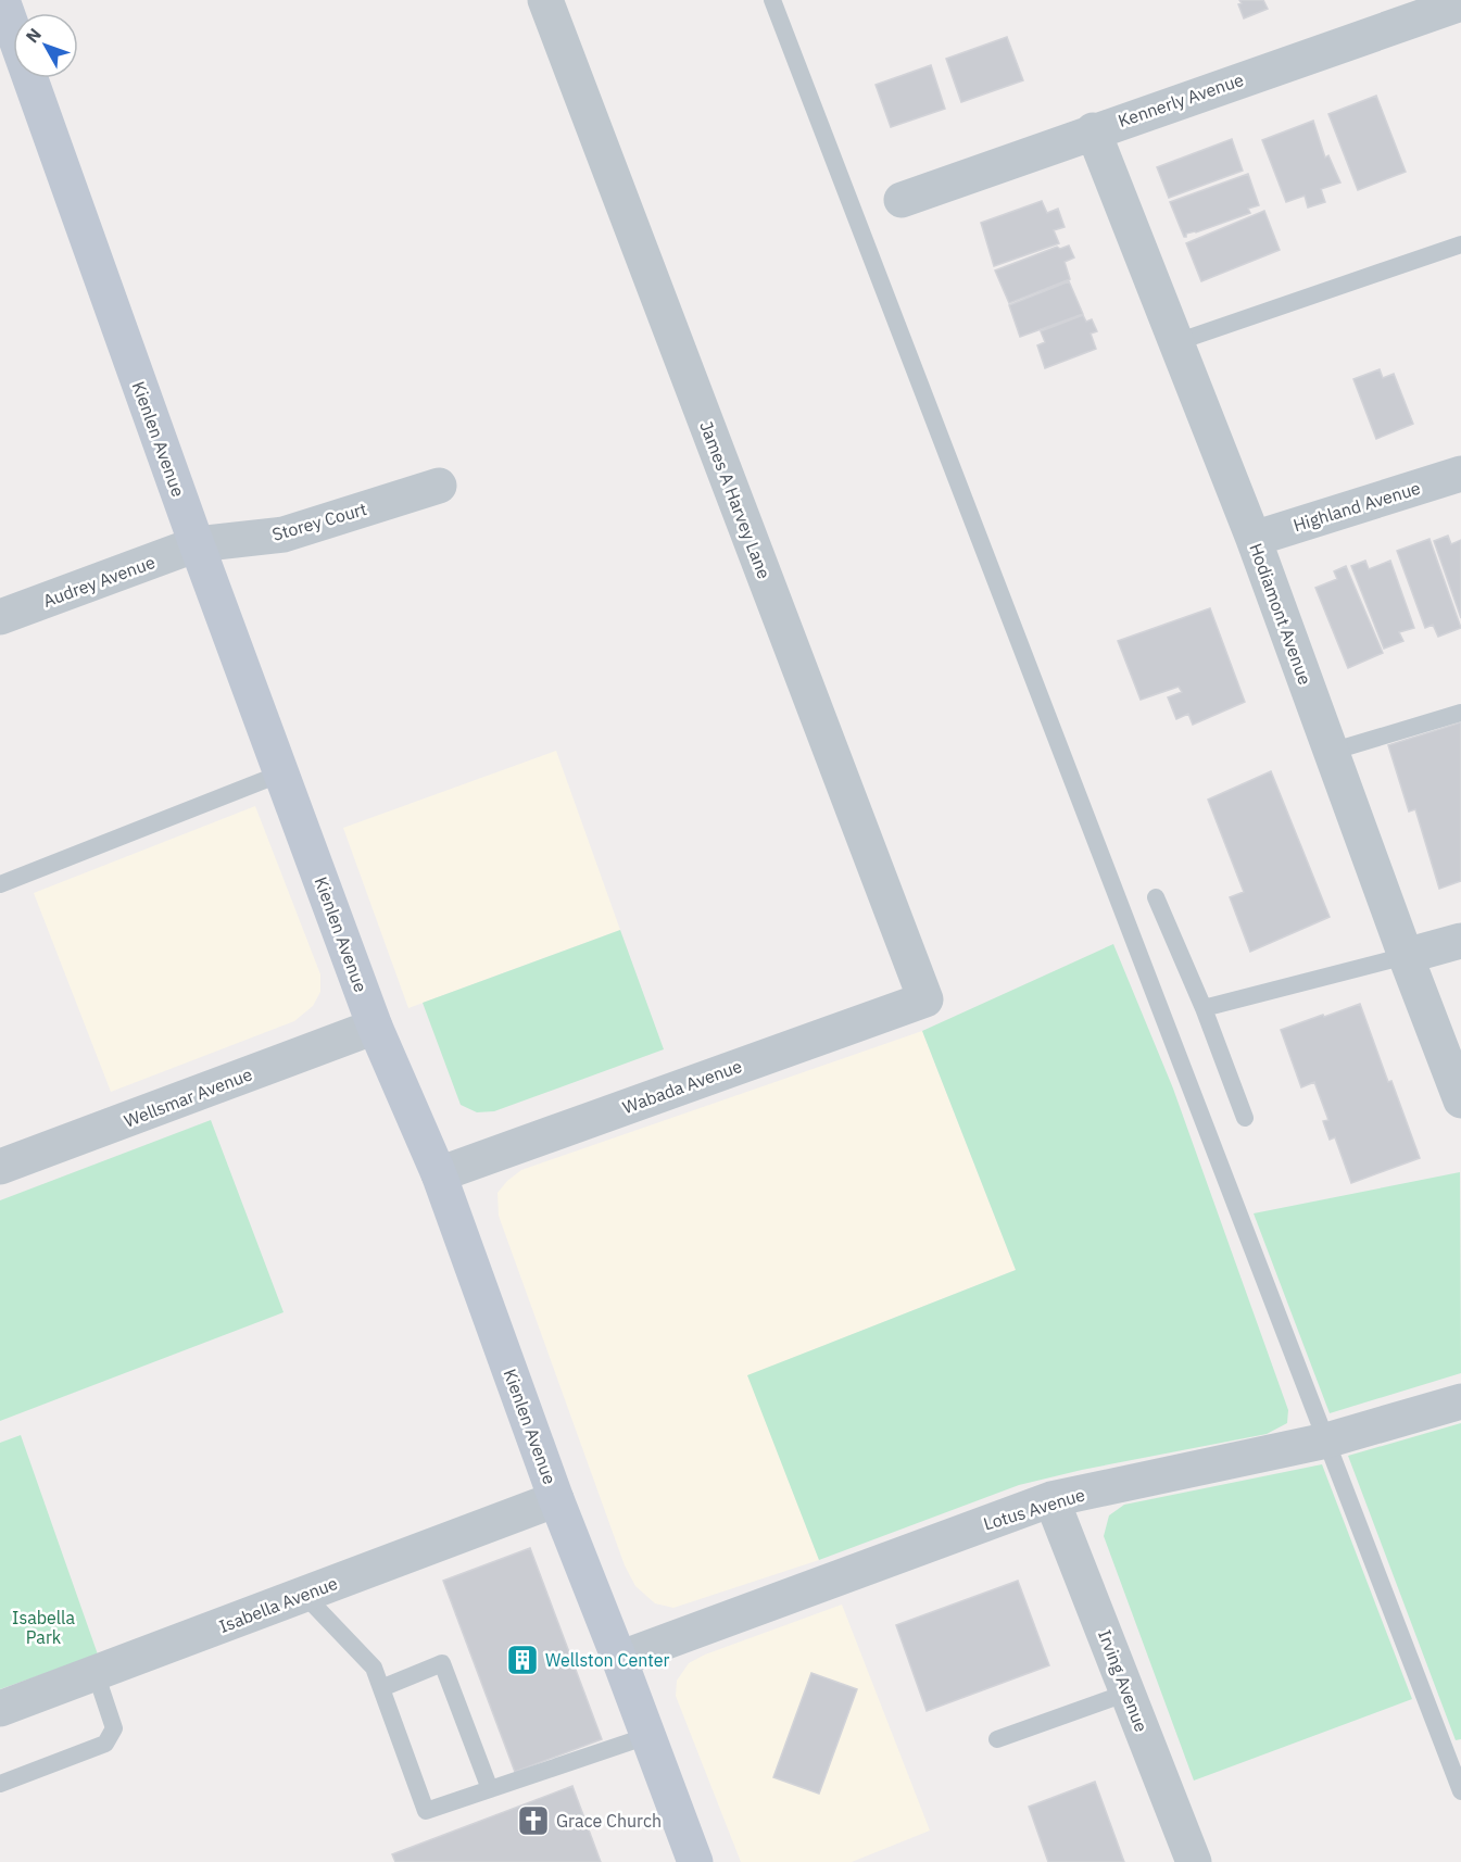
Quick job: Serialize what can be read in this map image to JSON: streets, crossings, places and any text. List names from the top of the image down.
{
  "streets": {
    "main road": ["Kienlen Avenue"],
    "street": [
      "Kennerly Avenue",
      "James A Harvey Lane",
      "Highland Avenue",
      "Storey Court",
      "Audrey Avenue",
      "Hodiamont Avenue",
      "Wabada Avenue",
      "Wellsmar Avenue",
      "Lotus Avenue",
      "Isabella Avenue",
      "Irving Avenue"
    ]
  },
  "crossings": [
    ["Kennerly Avenue", "Hodiamont Avenue"],
    ["Kienlen Avenue", "Storey Court"],
    ["Kienlen Avenue", "Audrey Avenue"],
    ["Kienlen Avenue", "Wabada Avenue"],
    ["Kienlen Avenue", "Wellsmar Avenue"],
    ["Kienlen Avenue", "Lotus Avenue"],
    ["Kienlen Avenue", "Isabella Avenue"],
    ["James A Harvey Lane", "Wabada Avenue"],
    ["Highland Avenue", "Hodiamont Avenue"],
    ["Storey Court", "Audrey Avenue"],
    ["Lotus Avenue", "Irving Avenue"]
  ],
  "parks": ["Isabella Park"],
  "places": {
    "building": ["Wellston Center"],
    "church": ["Grace Church"]
  },
  "north": "top left"
}
